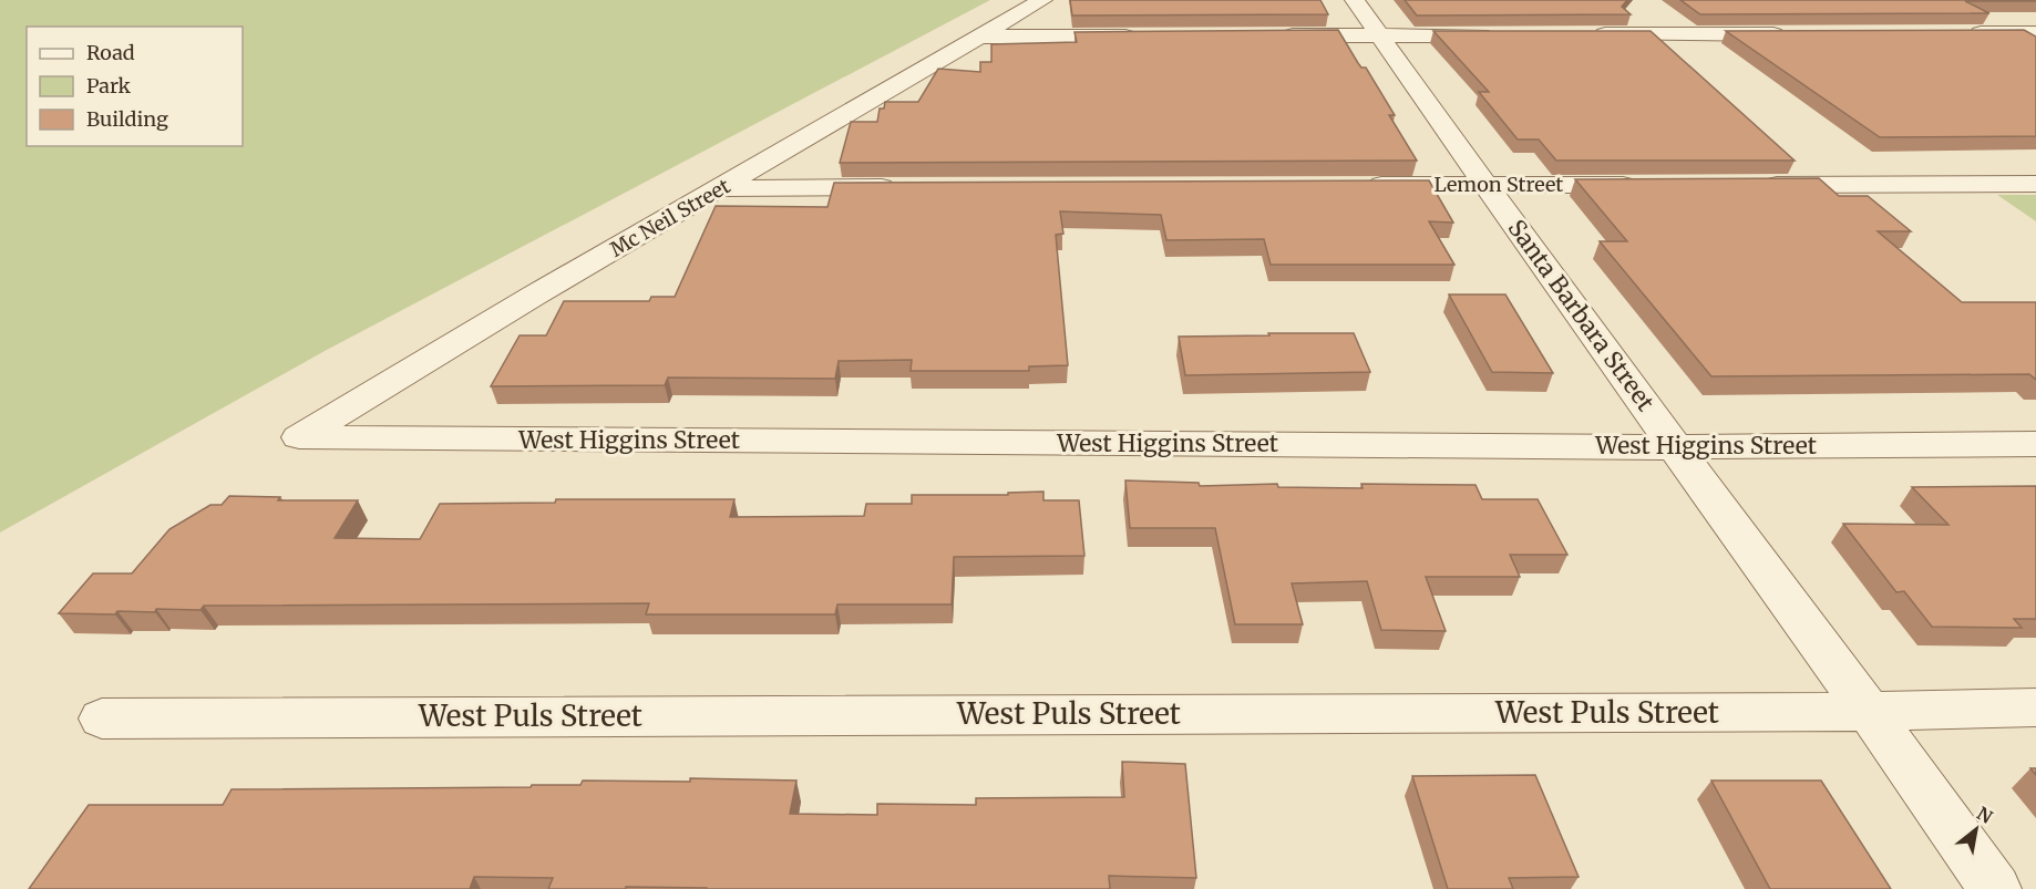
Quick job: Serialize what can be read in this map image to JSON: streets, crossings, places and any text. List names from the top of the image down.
{
  "streets": {
    "street": [
      "Lemon Street",
      "Mc Neil Street",
      "Santa Barbara Street",
      "West Higgins Street",
      "West Puls Street"
    ]
  },
  "crossings": [
    ["Lemon Street", "Santa Barbara Street"],
    ["Mc Neil Street", "West Higgins Street"],
    ["Santa Barbara Street", "West Higgins Street"],
    ["Santa Barbara Street", "West Puls Street"]
  ],
  "legend": ["Road", "Park", "Building"],
  "north": "top right"
}
